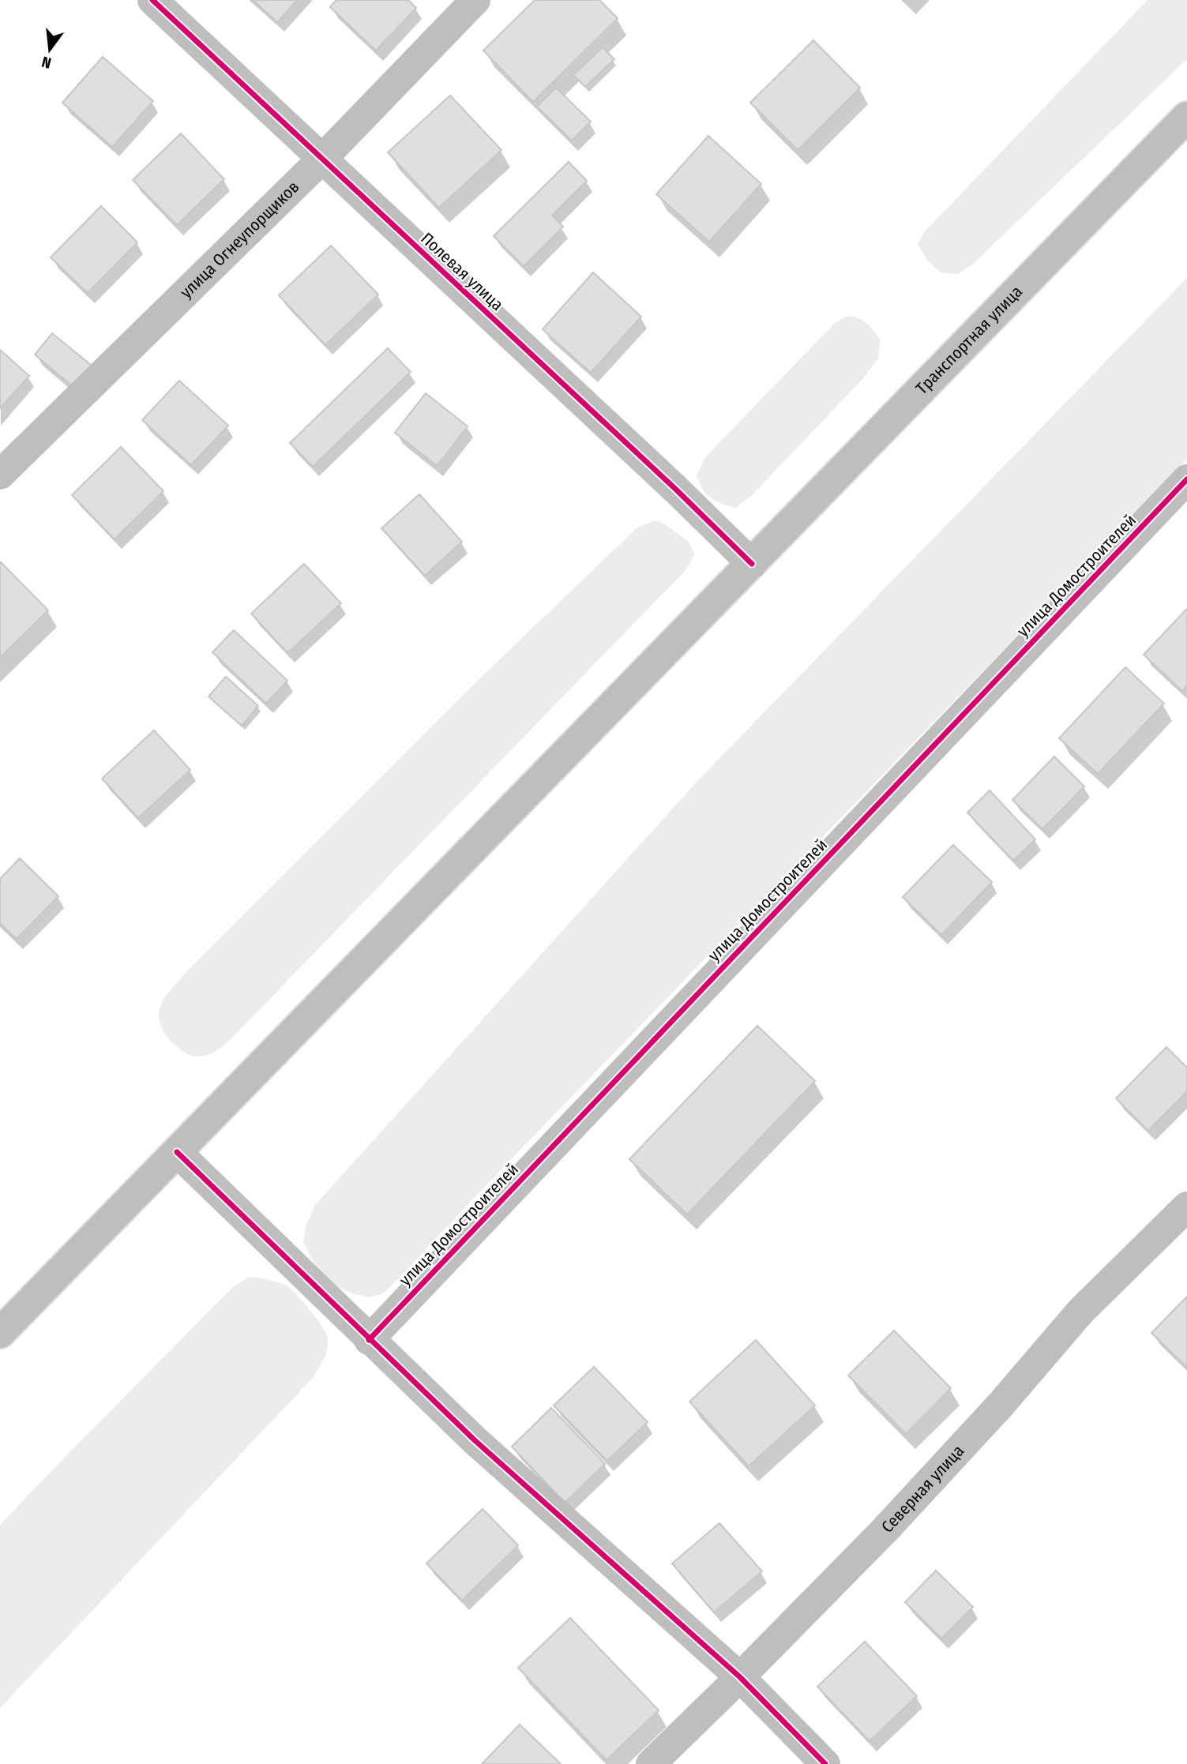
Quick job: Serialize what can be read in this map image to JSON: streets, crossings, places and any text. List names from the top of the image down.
{
  "streets": {
    "street": [
      "улица Огнеупорщиков",
      "Полевая улица",
      "Транспортная улица",
      "улица Домостроителей",
      "Северная улица"
    ]
  },
  "crossings": [
    ["улица Огнеупорщиков", "Полевая улица"],
    ["Полевая улица", "Транспортная улица"]
  ],
  "north": "bottom"
}
